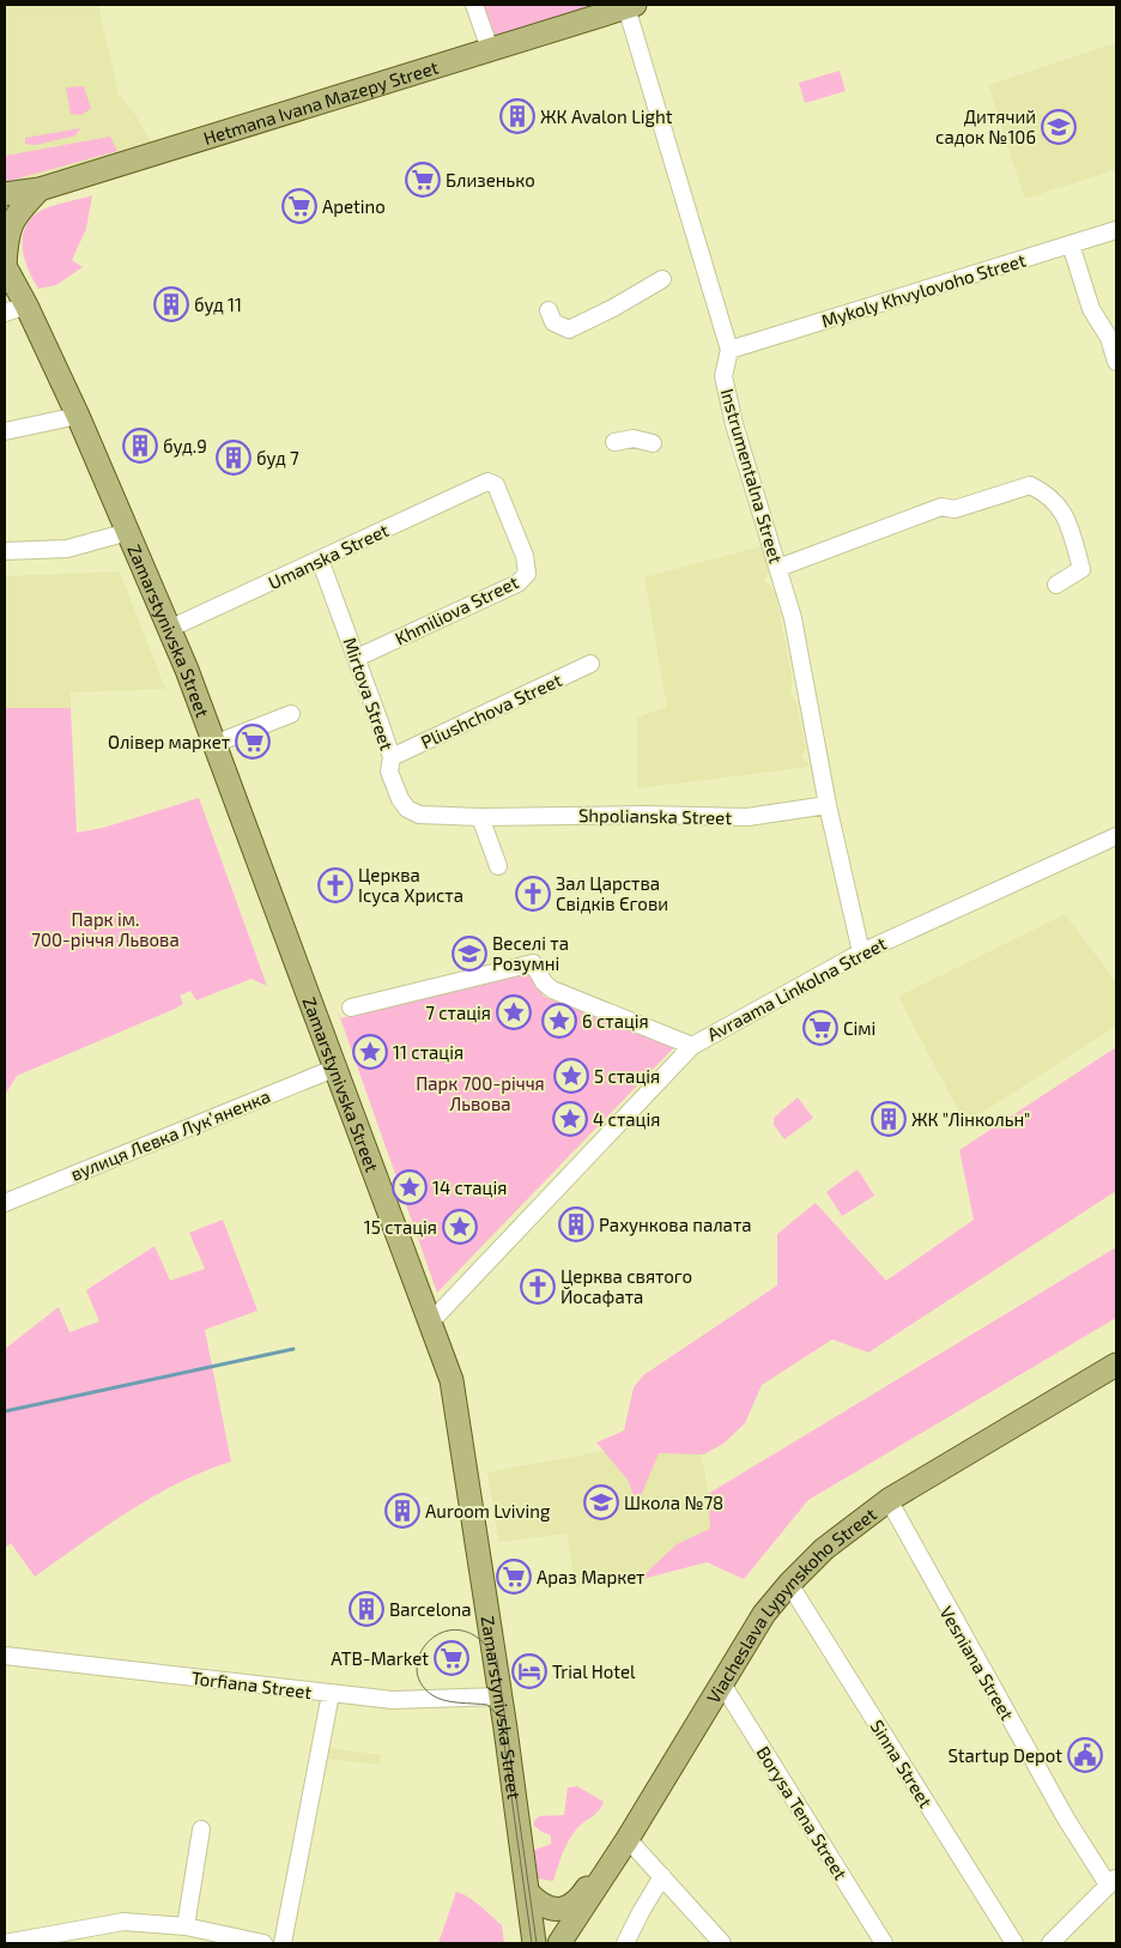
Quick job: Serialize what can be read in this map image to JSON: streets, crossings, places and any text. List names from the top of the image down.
{
  "streets": {
    "main road": ["Hetmana Ivana Mazepy Street", "Zamarstynivska Street", "Viacheslava Lypynskoho Street"],
    "street": [
      "Mykoly Khvylovoho Street",
      "Instrumentalna Street",
      "Umanska Street",
      "Khmiliova Street",
      "Mirtova Street",
      "Pliushchova Street",
      "Shpolianska Street",
      "Avraama Linkolna Street",
      "вулиця Левка Лукʼяненка",
      "Vesniana Street",
      "Torfiana Street",
      "Sinna Street",
      "Borysa Tena Street"
    ]
  },
  "crossings": [
    ["Hetmana Ivana Mazepy Street", "Instrumentalna Street"],
    ["Mykoly Khvylovoho Street", "Instrumentalna Street"],
    ["Instrumentalna Street", "Shpolianska Street"],
    ["Instrumentalna Street", "Avraama Linkolna Street"],
    ["Umanska Street", "Khmiliova Street"],
    ["Umanska Street", "Zamarstynivska Street"],
    ["Umanska Street", "Mirtova Street"],
    ["Khmiliova Street", "Mirtova Street"],
    ["Zamarstynivska Street", "Avraama Linkolna Street"],
    ["Zamarstynivska Street", "вулиця Левка Лукʼяненка"],
    ["Zamarstynivska Street", "Torfiana Street"],
    ["Mirtova Street", "Pliushchova Street"],
    ["Mirtova Street", "Shpolianska Street"],
    ["Viacheslava Lypynskoho Street", "Vesniana Street"],
    ["Viacheslava Lypynskoho Street", "Sinna Street"],
    ["Viacheslava Lypynskoho Street", "Borysa Tena Street"]
  ],
  "parks": ["Парк ім. 700-річчя Львова", "Парк 700-річчя Львова"],
  "places": {
    "building": [
      "ЖК Avalon Light",
      "буд 11",
      "буд.9",
      "буд 7",
      "ЖК \"Лінкольн\"",
      "Рахункова палата",
      "Auroom Lviving",
      "Barcelona"
    ],
    "school or university": ["Дитячий садок №106", "Веселі та Розумні", "Школа №78"],
    "supermarket": [
      "Близенько",
      "Apetino",
      "Олівер маркет",
      "Сімі",
      "Араз Маркет",
      "ATB-Market"
    ],
    "church": ["Церква Ісуса Христа", "Зал Царства Свідків Єгови", "Церква святого Йосафата"],
    "place": [
      "7 стація",
      "6 стація",
      "11 стація",
      "5 стація",
      "4 стація",
      "14 стація",
      "15 стація"
    ],
    "hotel": ["Trial Hotel"],
    "public building": ["Startup Depot"]
  }
}
